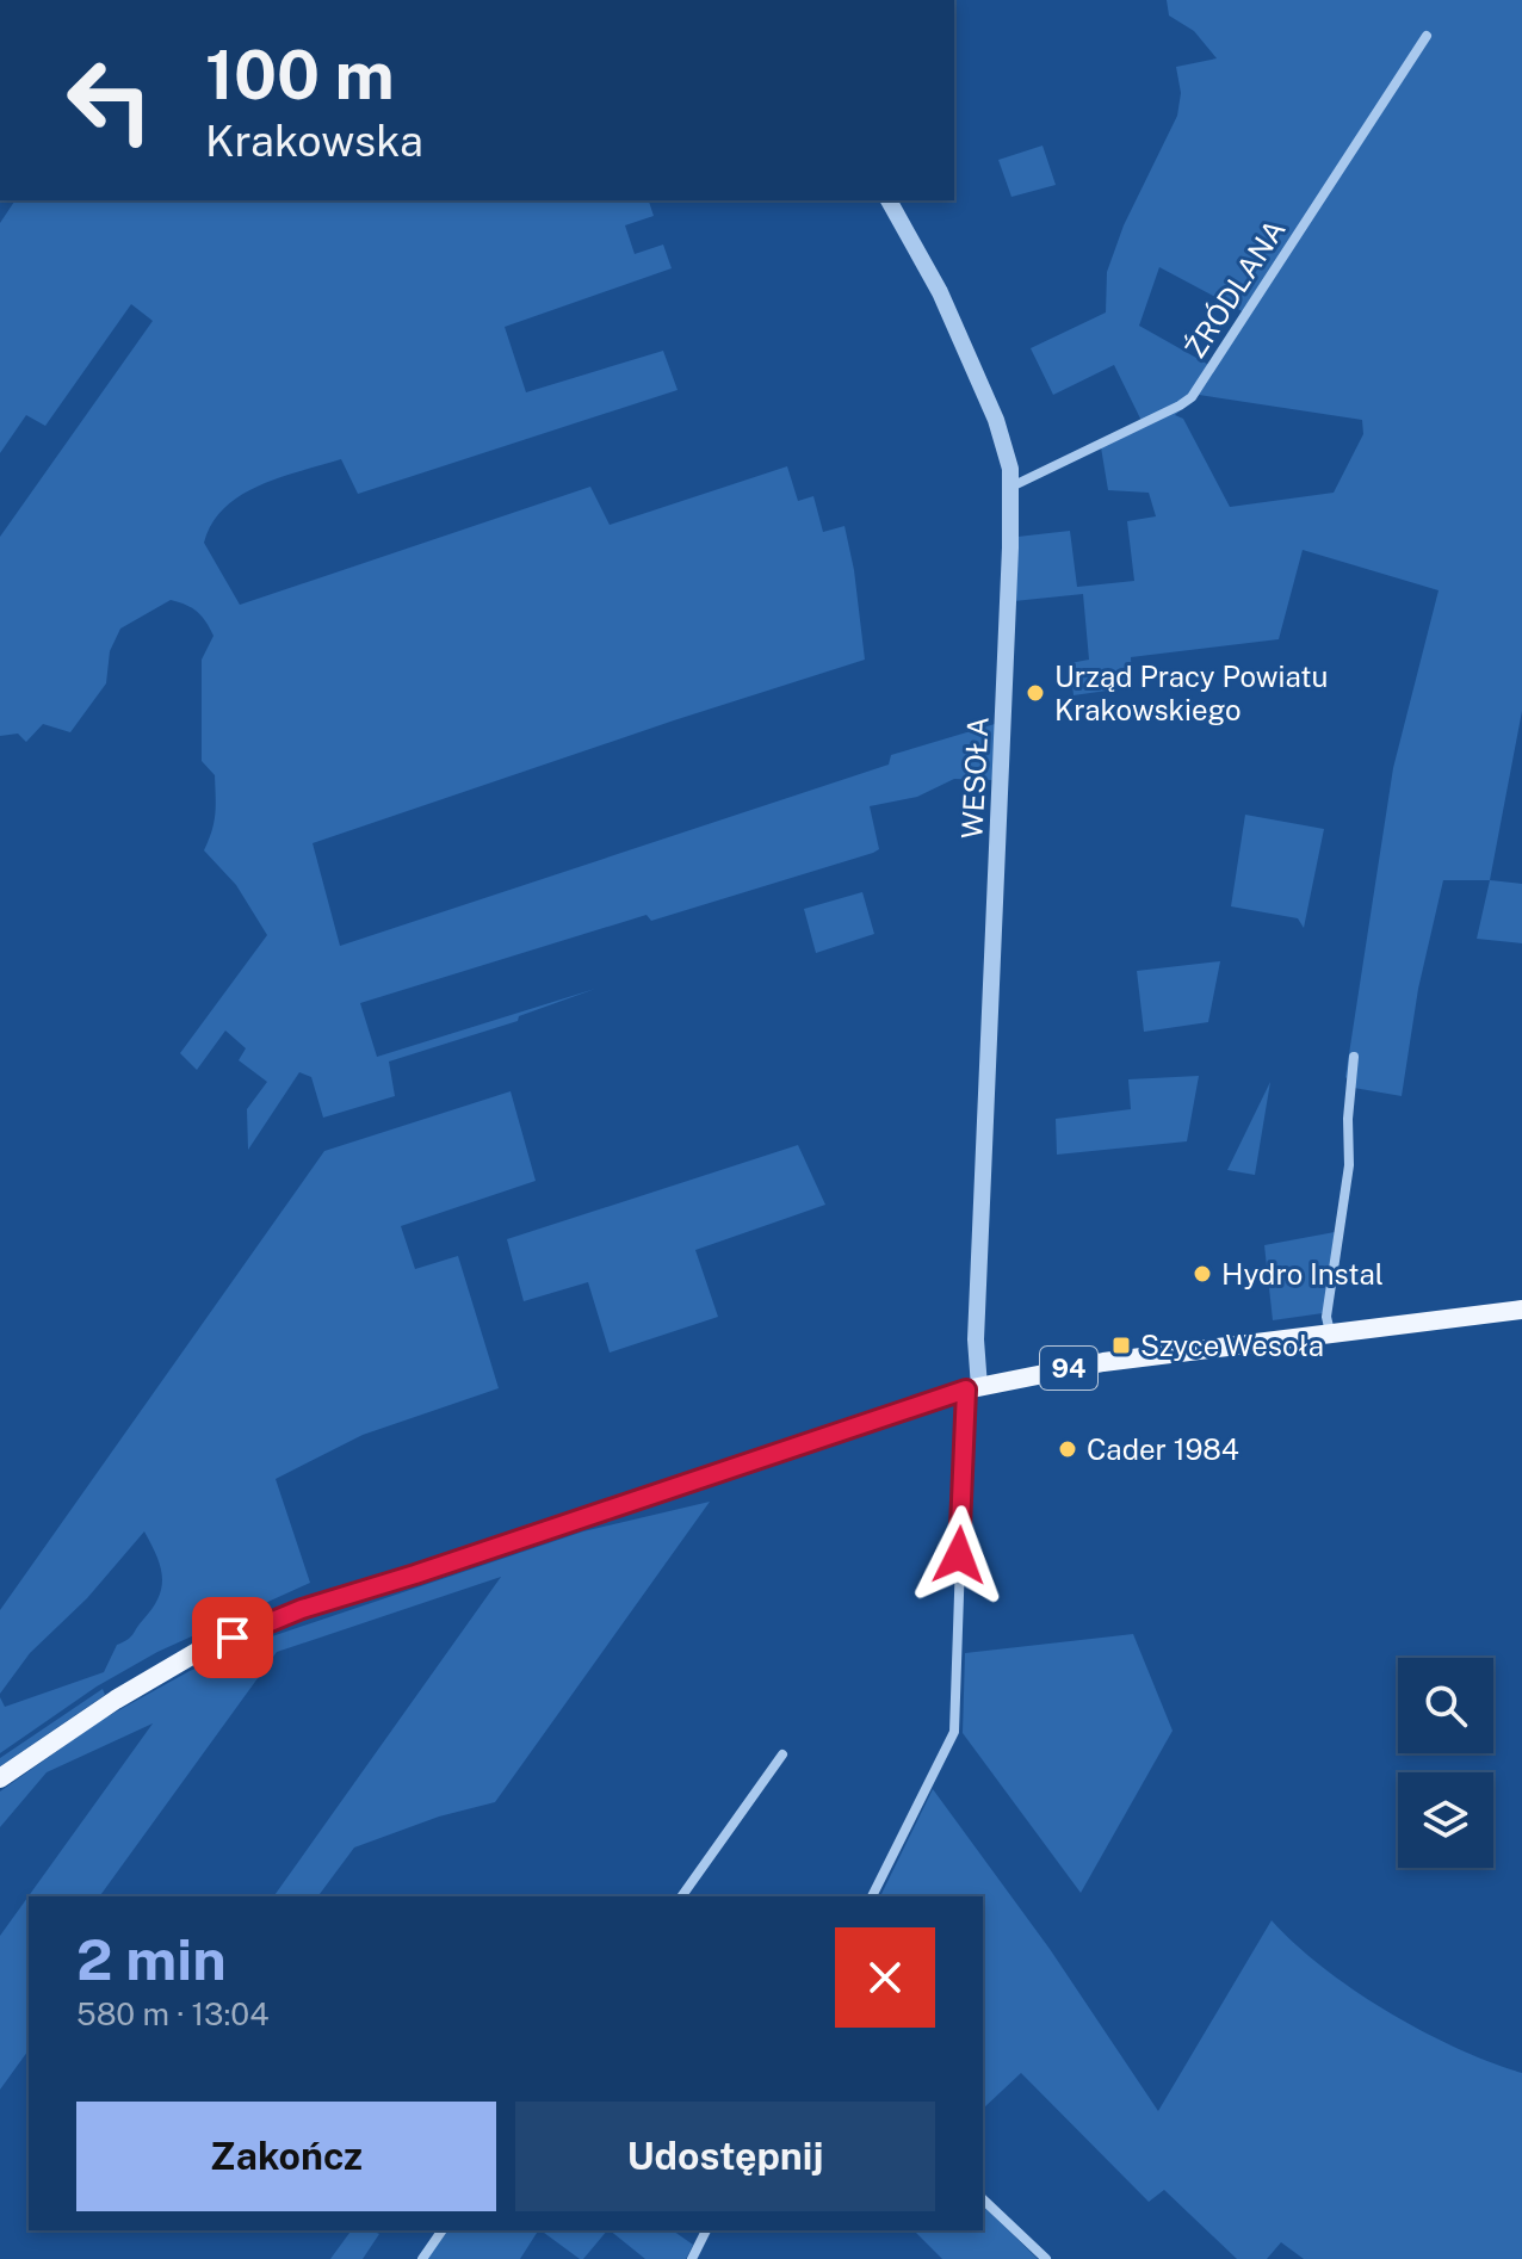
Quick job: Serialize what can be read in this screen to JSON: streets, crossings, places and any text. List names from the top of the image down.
{
  "streets": {
    "main road": ["94"],
    "street": ["ŹRÓDLANA", "WESOŁA"]
  },
  "crossings": [
    ["ŹRÓDLANA", "WESOŁA"],
    ["WESOŁA", "94"]
  ],
  "places": {
    "other": ["Urząd Pracy Powiatu Krakowskiego", "Hydro Instal", "Cader 1984"],
    "transit": ["Szyce Wesoła"]
  },
  "page": {
    "turn": ["100 m", "Krakowska"],
    "heading": ["2 min", "580 m · 13:04"],
    "buttons": ["Zakończ", "Udostępnij"]
  }
}
